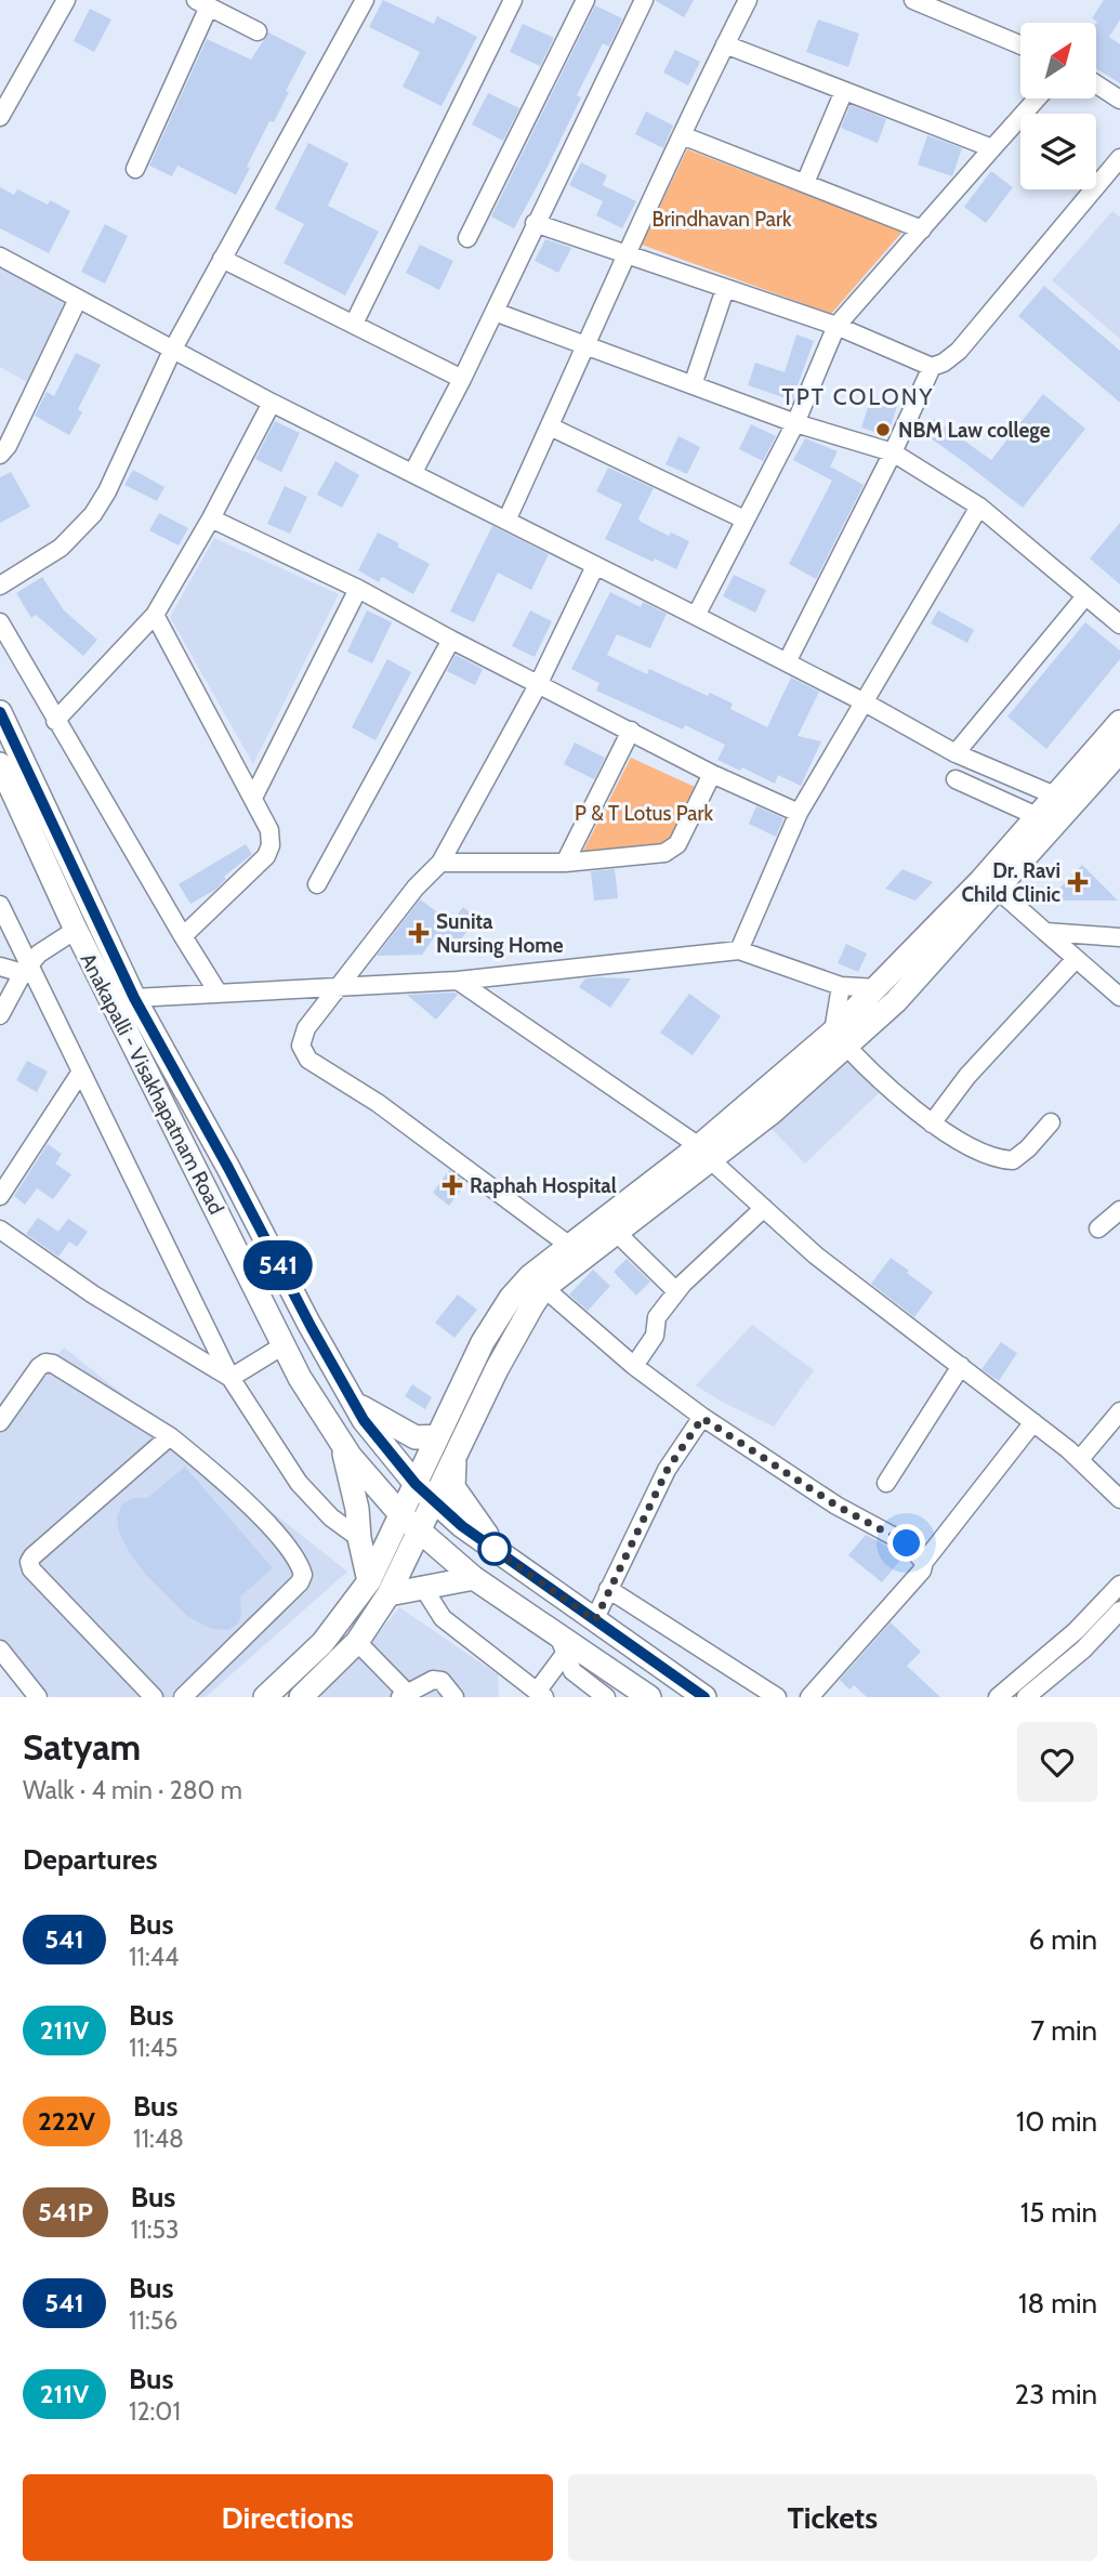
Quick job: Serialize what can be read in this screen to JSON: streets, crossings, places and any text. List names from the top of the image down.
{
  "streets": {
    "main road": ["Anakapalli - Visakhapatnam Road"]
  },
  "districts": ["TPT COLONY"],
  "parks": ["Brindhavan Park", "P & T Lotus Park"],
  "places": {
    "other": ["NBM Law college"],
    "health": ["Dr. Ravi Child Clinic", "Sunita Nursing Home", "Raphah Hospital"]
  },
  "lines": ["bus line 541"],
  "north": "top right",
  "page": {
    "on_map": "541",
    "heading": [
      ["Satyam", "Walk · 4 min · 280 m"],
      "Departures"
    ],
    "list": [
      {
        "mark": "541",
        "name": "Bus",
        "note": "11:44",
        "value": "6 min"
      },
      {
        "mark": "211V",
        "name": "Bus",
        "note": "11:45",
        "value": "7 min"
      },
      {
        "mark": "222V",
        "name": "Bus",
        "note": "11:48",
        "value": "10 min"
      },
      {
        "mark": "541P",
        "name": "Bus",
        "note": "11:53",
        "value": "15 min"
      },
      {
        "mark": "541",
        "name": "Bus",
        "note": "11:56",
        "value": "18 min"
      },
      {
        "mark": "211V",
        "name": "Bus",
        "note": "12:01",
        "value": "23 min"
      }
    ],
    "buttons": ["Directions", "Tickets"]
  }
}
